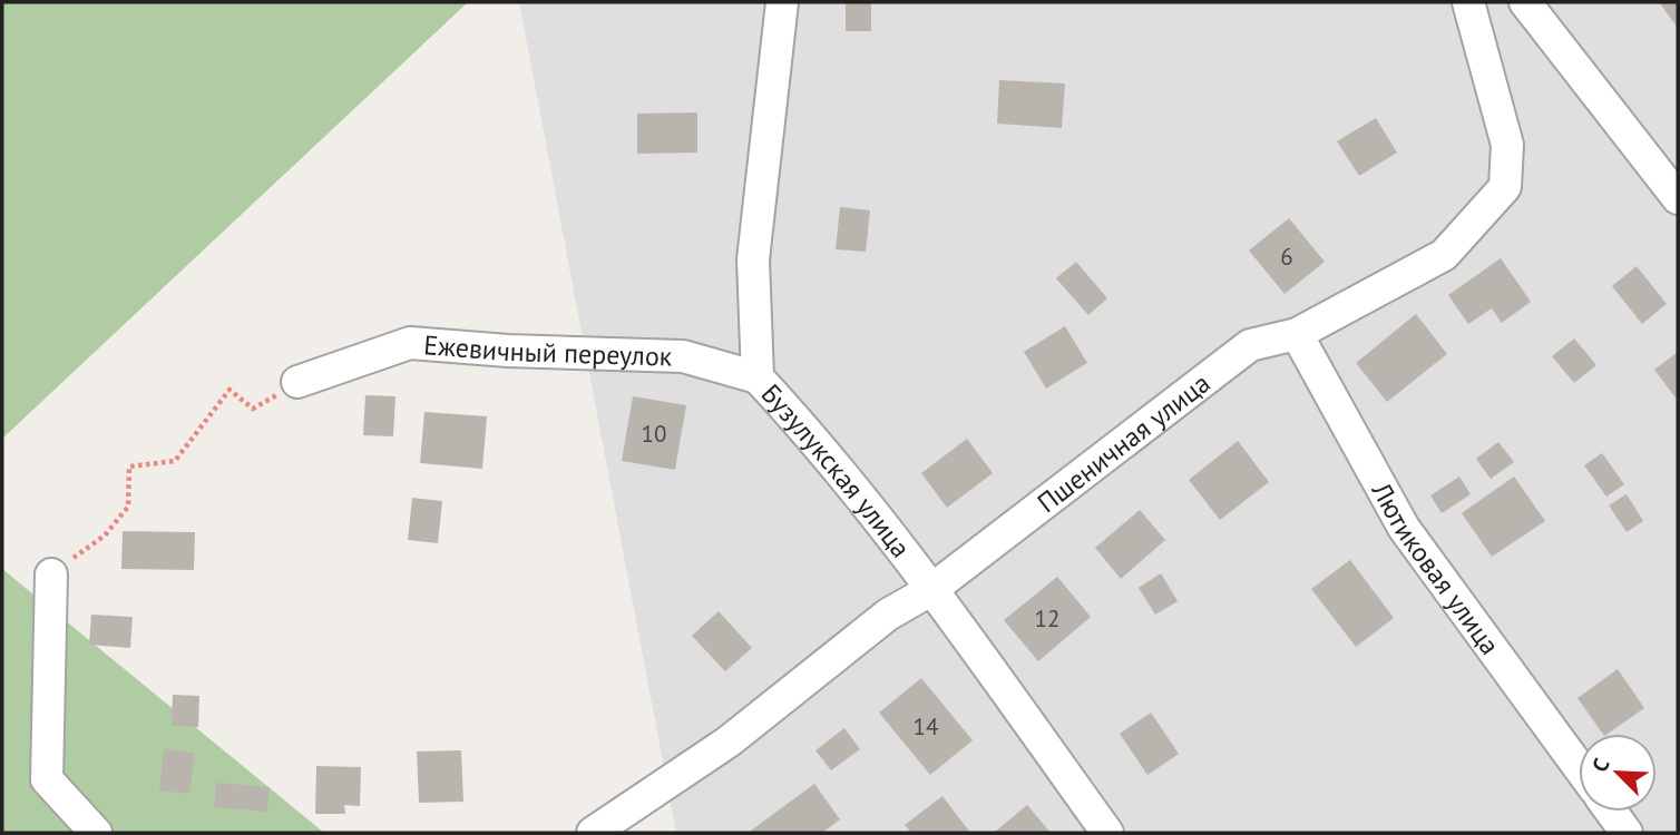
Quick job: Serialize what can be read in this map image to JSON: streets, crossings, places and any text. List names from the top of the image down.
{
  "streets": {
    "street": [
      "Ежевичный переулок",
      "Пшеничная улица",
      "Бузулукская улица",
      "Лютиковая улица"
    ]
  },
  "crossings": [
    ["Ежевичный переулок", "Бузулукская улица"],
    ["Пшеничная улица", "Бузулукская улица"],
    ["Пшеничная улица", "Лютиковая улица"]
  ],
  "house_numbers": [
    "6",
    "10",
    "12",
    "14"
  ],
  "north": "top left"
}
